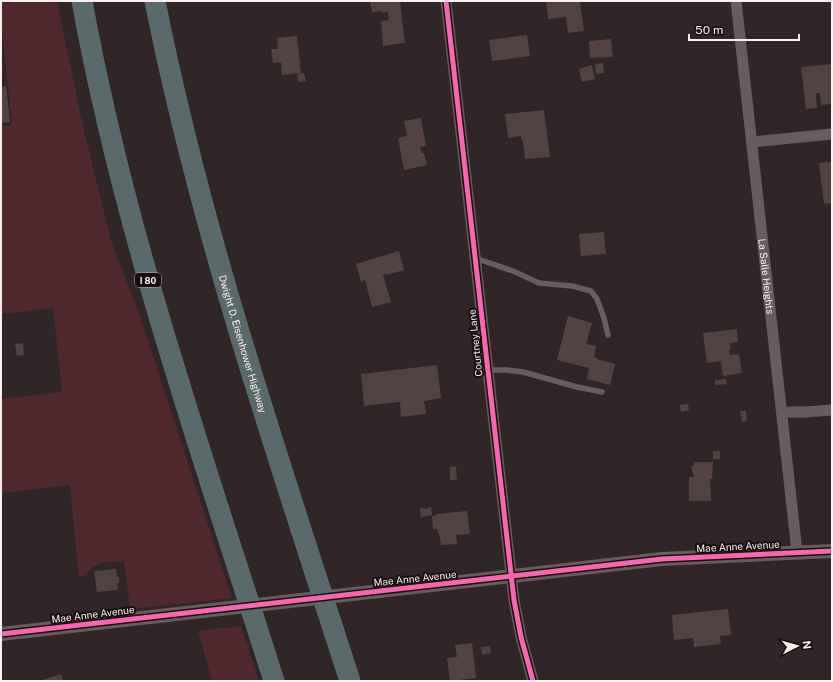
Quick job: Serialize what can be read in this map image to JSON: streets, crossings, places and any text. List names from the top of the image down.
{
  "streets": {
    "highway": ["I 80", "Dwight D. Eisenhower Highway"],
    "street": ["La Salle Heights", "Courtney Lane", "Mae Anne Avenue"]
  },
  "crossings": [
    ["La Salle Heights", "Mae Anne Avenue"],
    ["Courtney Lane", "Mae Anne Avenue"]
  ],
  "scale_bar": "50 m",
  "north": "right"
}
